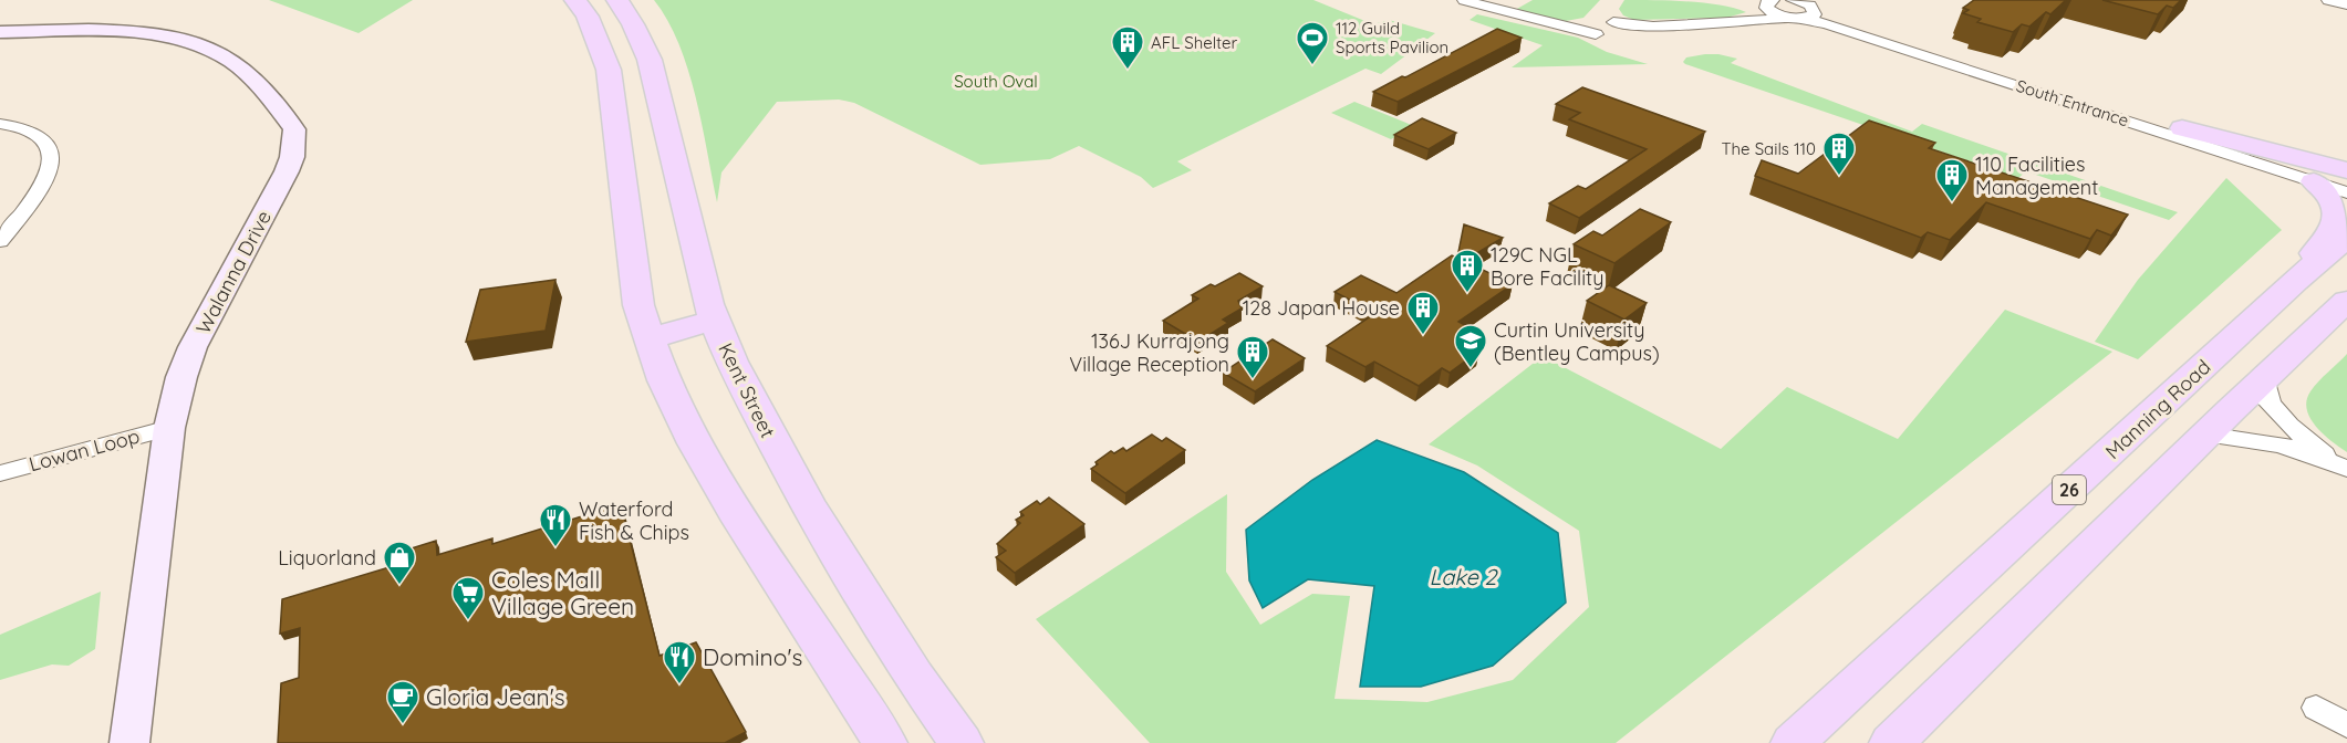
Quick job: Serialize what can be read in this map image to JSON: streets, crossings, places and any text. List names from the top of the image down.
{
  "streets": {
    "main road": ["Kent Street", "Manning Road", "26"],
    "street": ["South Entrance", "Walanna Drive", "Lowan Loop"]
  },
  "crossings": [
    ["Walanna Drive", "Lowan Loop"]
  ],
  "water": ["Lake 2"],
  "parks": ["South Oval"],
  "places": {
    "sports": ["112 Guild Sports Pavilion"],
    "building": [
      "AFL Shelter",
      "The Sails 110",
      "110 Facilities Management",
      "129C NGL Bore Facility",
      "128 Japan House",
      "136J Kurrajong Village Reception"
    ],
    "school or university": ["Curtin University (Bentley Campus)"],
    "restaurant": ["Waterford Fish & Chips", "Domino's"],
    "shop": ["Liquorland"],
    "supermarket": ["Coles Mall Village Green"],
    "cafe": ["Gloria Jean's"]
  }
}
